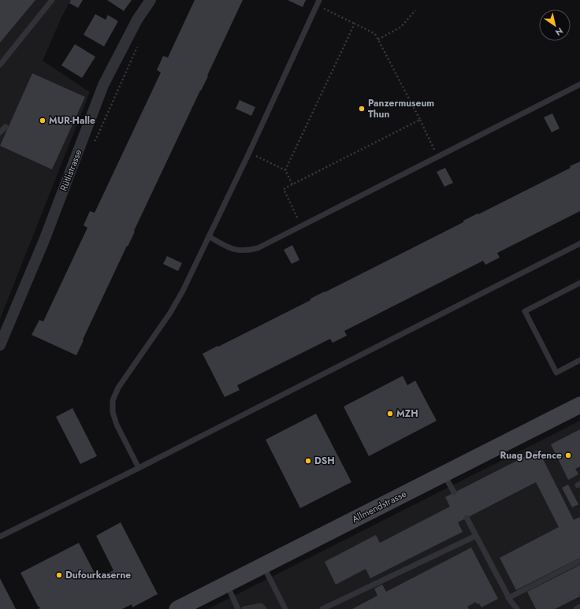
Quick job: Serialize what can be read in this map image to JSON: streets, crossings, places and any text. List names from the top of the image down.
{
  "streets": {
    "main road": ["Allmendstrasse"],
    "street": ["Rütlistrasse"]
  },
  "places": [
    "Panzermuseum Thun",
    "MUR-Halle",
    "MZH",
    "Ruag Defence",
    "DSH",
    "Dufourkaserne"
  ],
  "north": "bottom right"
}
